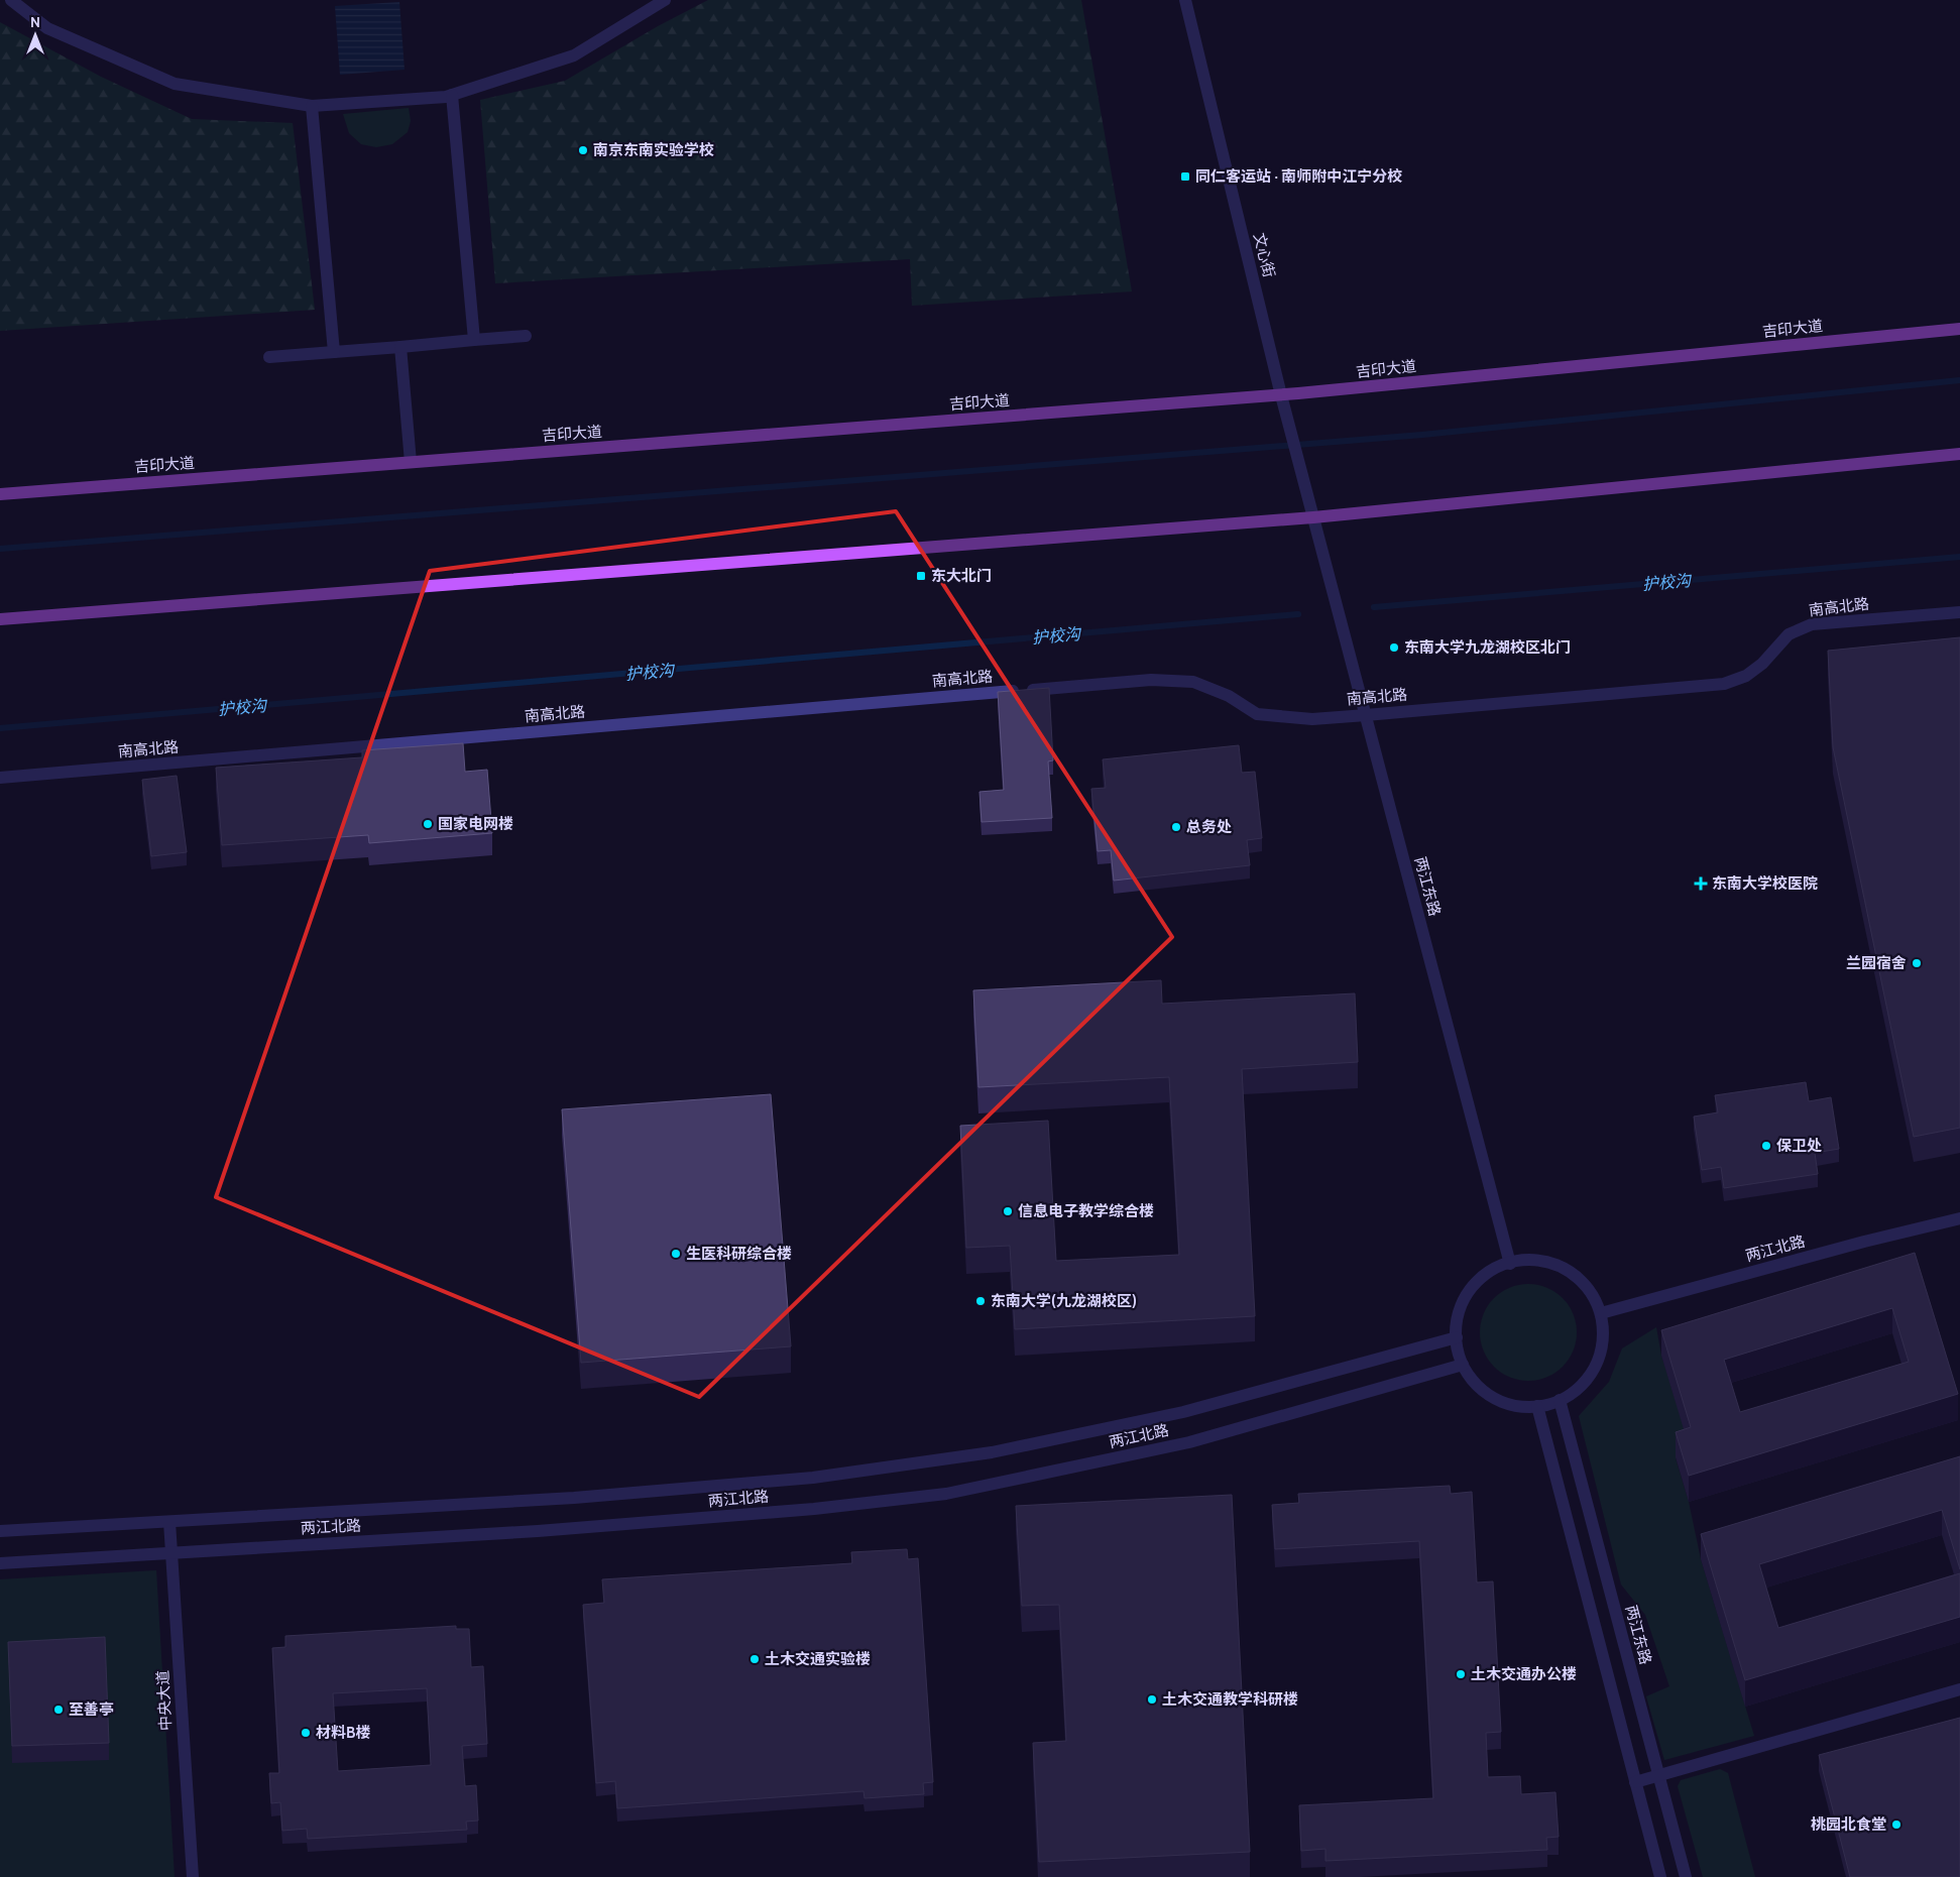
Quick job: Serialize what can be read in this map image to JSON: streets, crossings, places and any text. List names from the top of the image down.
{
  "streets": {
    "main road": ["吉印大道"],
    "street": [
      "文心街",
      "南高北路",
      "两江东路",
      "两江北路",
      "中央大道"
    ]
  },
  "crossings": [
    ["文心街", "吉印大道"],
    ["文心街", "两江东路"],
    ["南高北路", "两江东路"],
    ["两江东路", "两江北路"],
    ["两江北路", "中央大道"]
  ],
  "water": ["护校沟"],
  "places": {
    "other": [
      "南京东南实验学校",
      "东南大学九龙湖校区北门",
      "国家电网楼",
      "总务处",
      "兰园宿舍",
      "保卫处",
      "信息电子教学综合楼",
      "生医科研综合楼",
      "东南大学(九龙湖校区)",
      "土木交通实验楼",
      "土木交通办公楼",
      "土木交通教学科研楼",
      "至善亭",
      "材料B楼",
      "桃园北食堂"
    ],
    "transit": ["同仁客运站 · 南师附中江宁分校", "东大北门"],
    "health": ["东南大学校医院"]
  },
  "north": "top"
}
